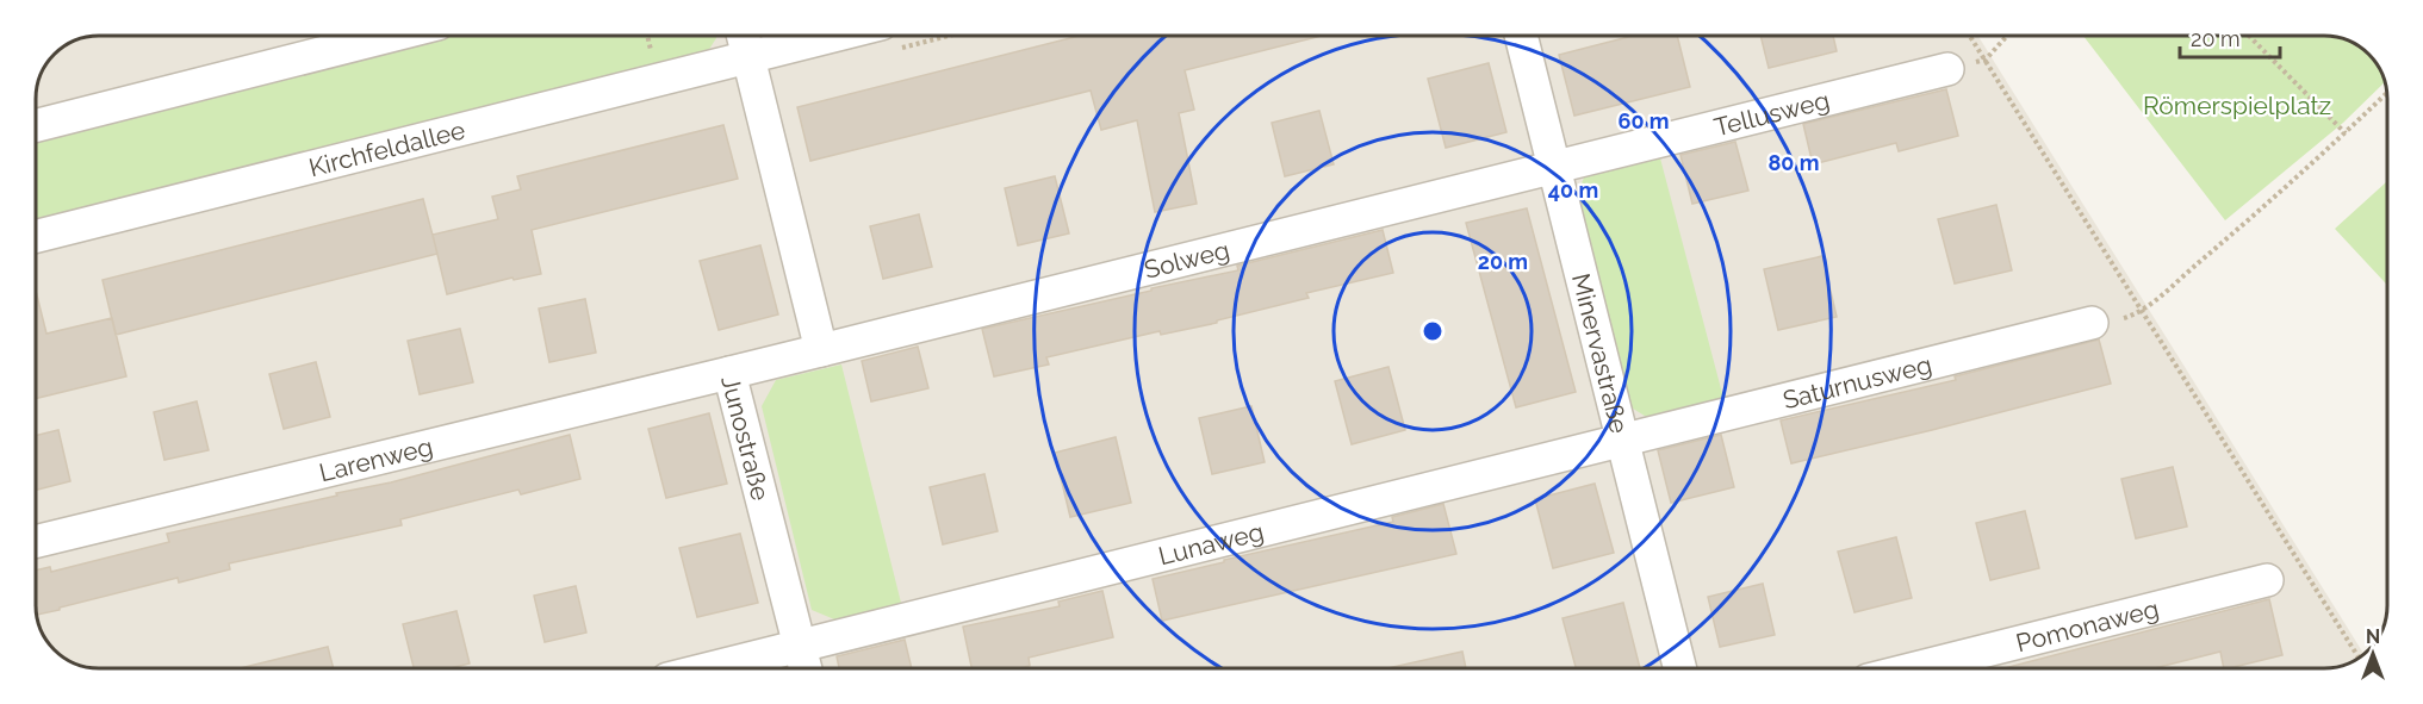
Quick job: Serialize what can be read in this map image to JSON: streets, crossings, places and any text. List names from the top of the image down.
{
  "streets": {
    "street": [
      "Tellusweg",
      "Kirchfeldallee",
      "Solweg",
      "Minervastraße",
      "Saturnusweg",
      "Junostraße",
      "Larenweg",
      "Lunaweg",
      "Pomonaweg"
    ]
  },
  "crossings": [
    ["Tellusweg", "Solweg"],
    ["Tellusweg", "Minervastraße"],
    ["Solweg", "Minervastraße"],
    ["Solweg", "Junostraße"],
    ["Minervastraße", "Saturnusweg"],
    ["Minervastraße", "Lunaweg"],
    ["Saturnusweg", "Lunaweg"],
    ["Junostraße", "Larenweg"],
    ["Junostraße", "Lunaweg"]
  ],
  "parks": ["Römerspielplatz"],
  "scale_bar": "20 m",
  "north": "top",
  "rings": [
    "60 m",
    "80 m",
    "40 m",
    "20 m"
  ]
}
